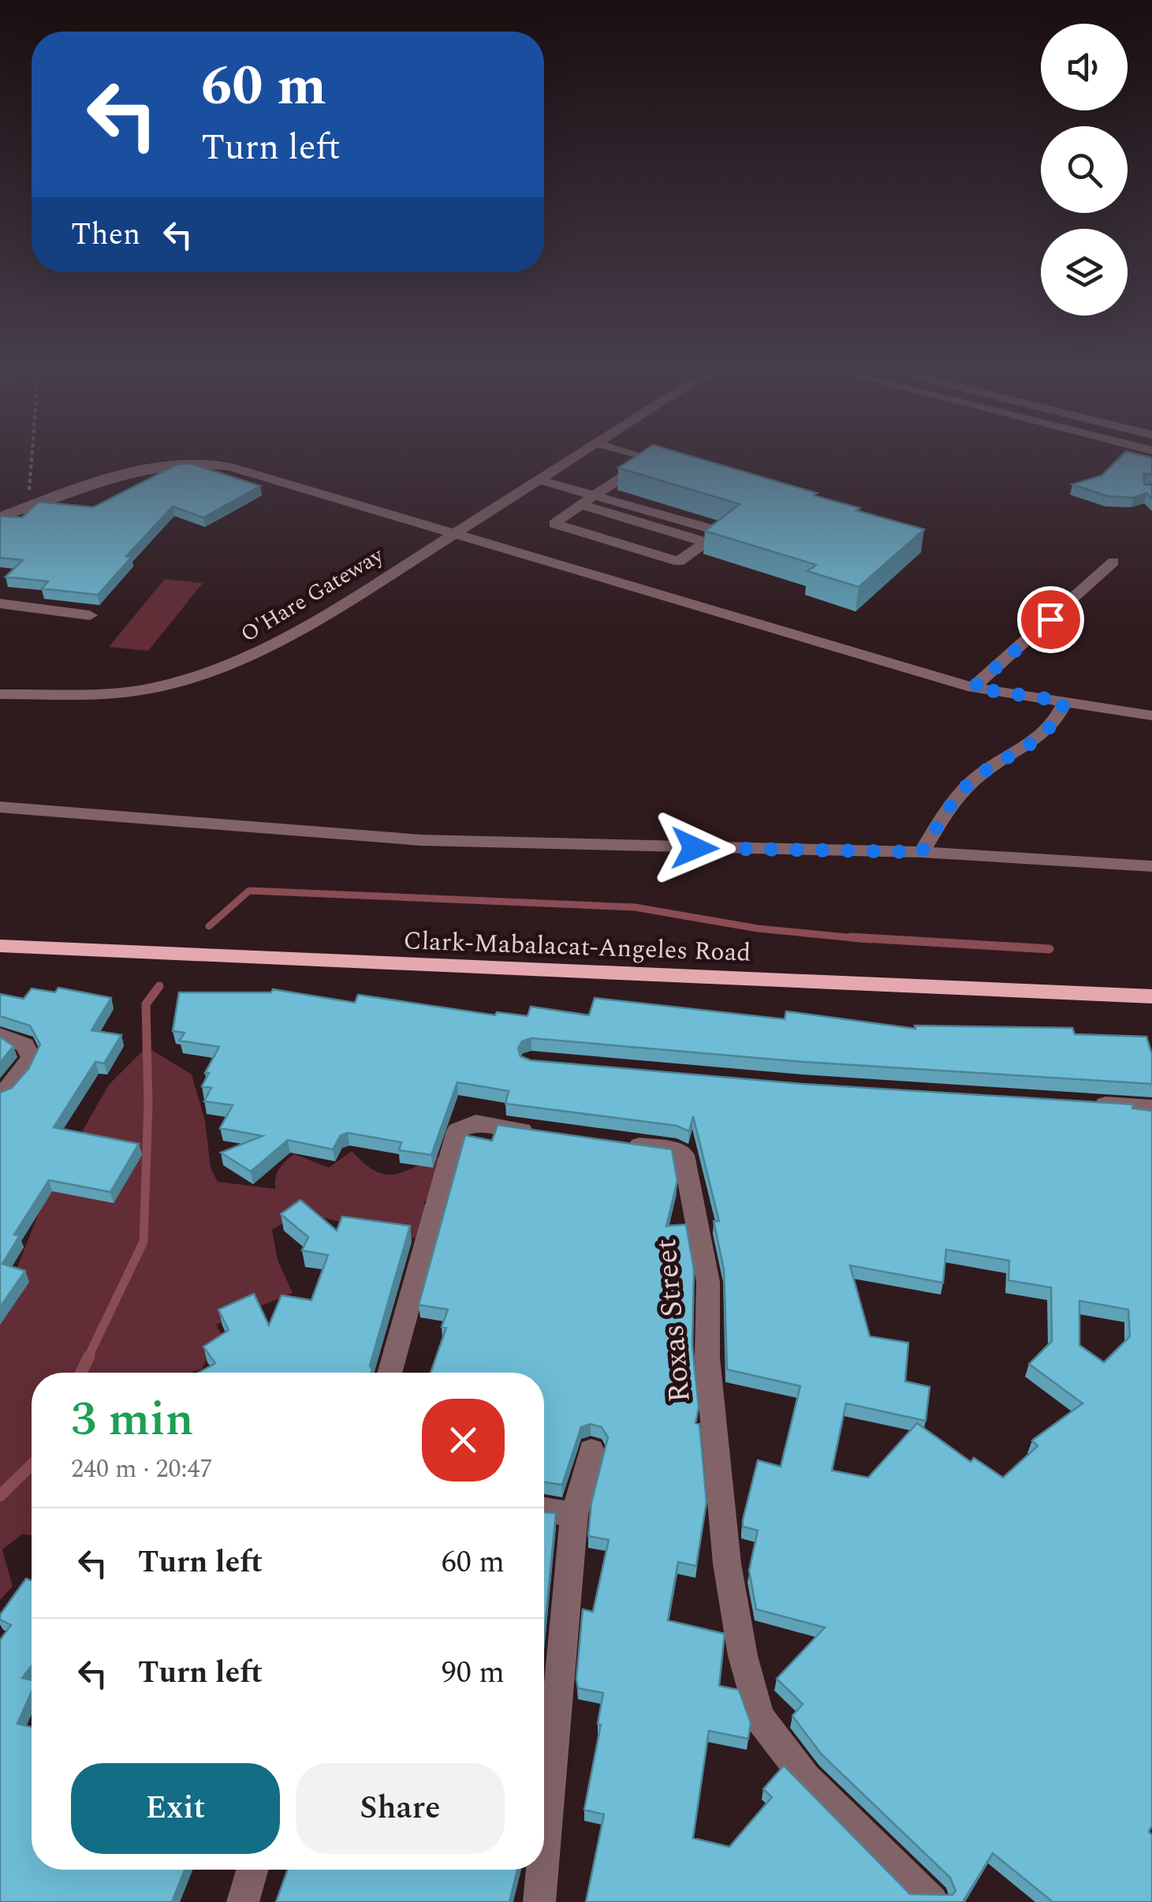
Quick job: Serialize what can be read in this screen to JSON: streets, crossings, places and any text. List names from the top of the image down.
{
  "streets": {
    "main road": ["Clark-Mabalacat-Angeles Road"],
    "street": ["O'Hare Gateway", "Roxas Street"]
  },
  "page": {
    "turn": ["60 m", "Turn left"],
    "then": "Then",
    "heading": ["3 min", "240 m · 20:47"],
    "list": [
      {
        "name": "Turn left",
        "value": "60 m"
      },
      {
        "name": "Turn left",
        "value": "90 m"
      }
    ],
    "buttons": ["Exit", "Share"]
  }
}
